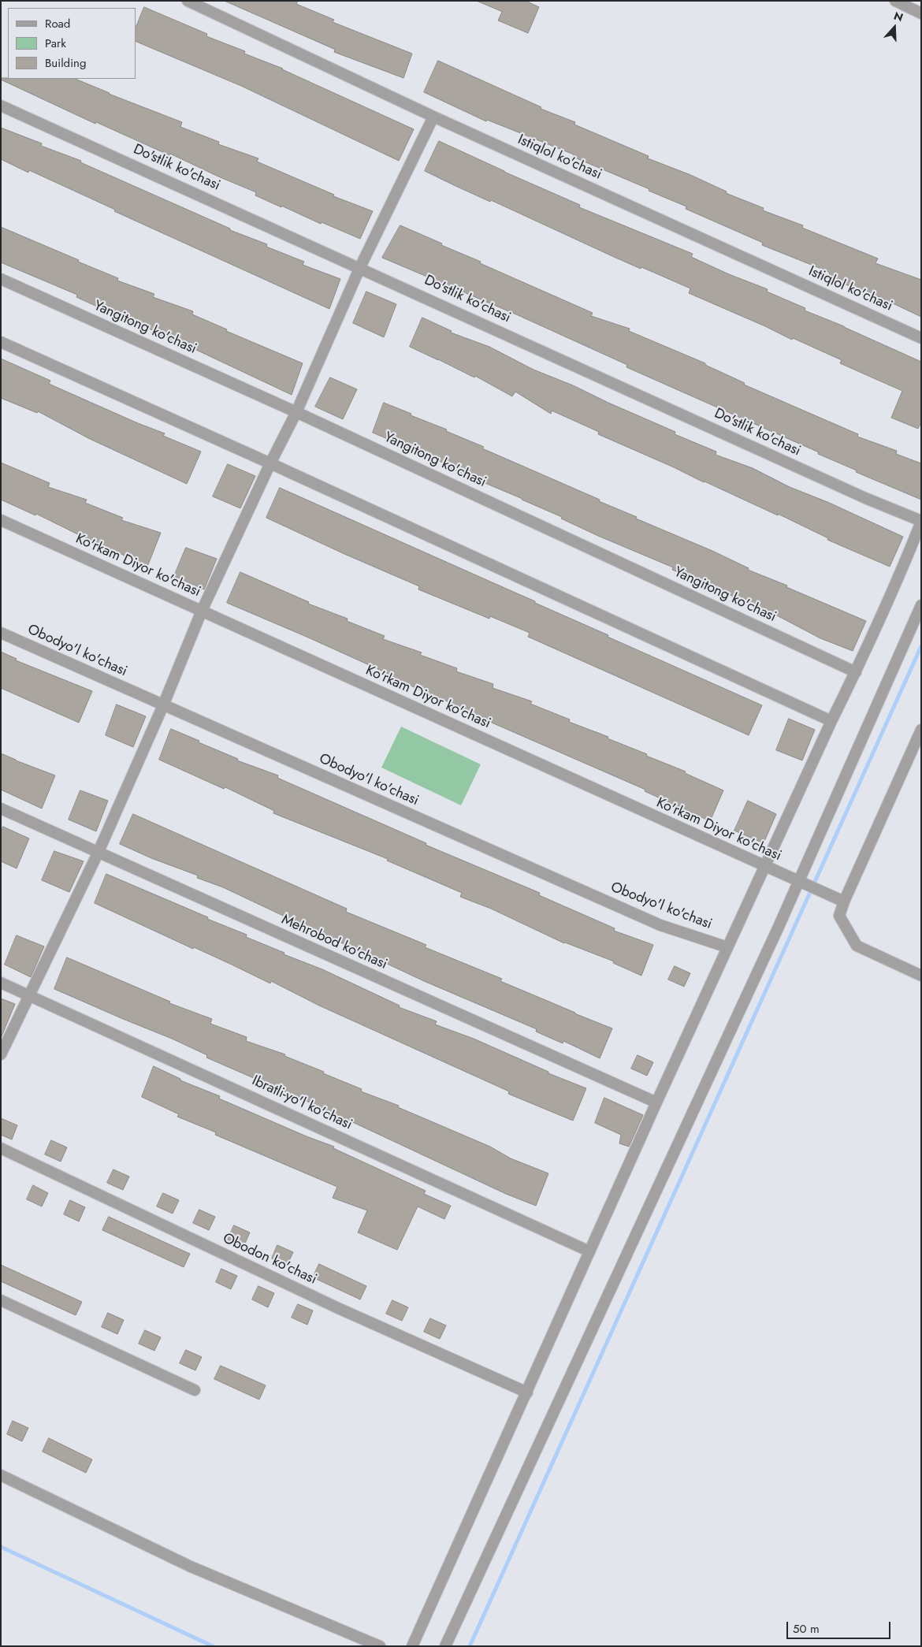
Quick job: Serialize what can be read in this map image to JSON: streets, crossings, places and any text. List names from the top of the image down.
{
  "streets": {
    "street": [
      "Istiqlol ko'chasi",
      "Do'stlik ko'chasi",
      "Yangitong ko'chasi",
      "Ko'rkam Diyor ko'chasi",
      "Obodyo'l ko'chasi",
      "Mehrobod ko'chasi",
      "Ibratli-yo'l ko'chasi",
      "Obodon ko'chasi"
    ]
  },
  "legend": ["Road", "Park", "Building"],
  "scale_bar": "50 m",
  "north": "top"
}
